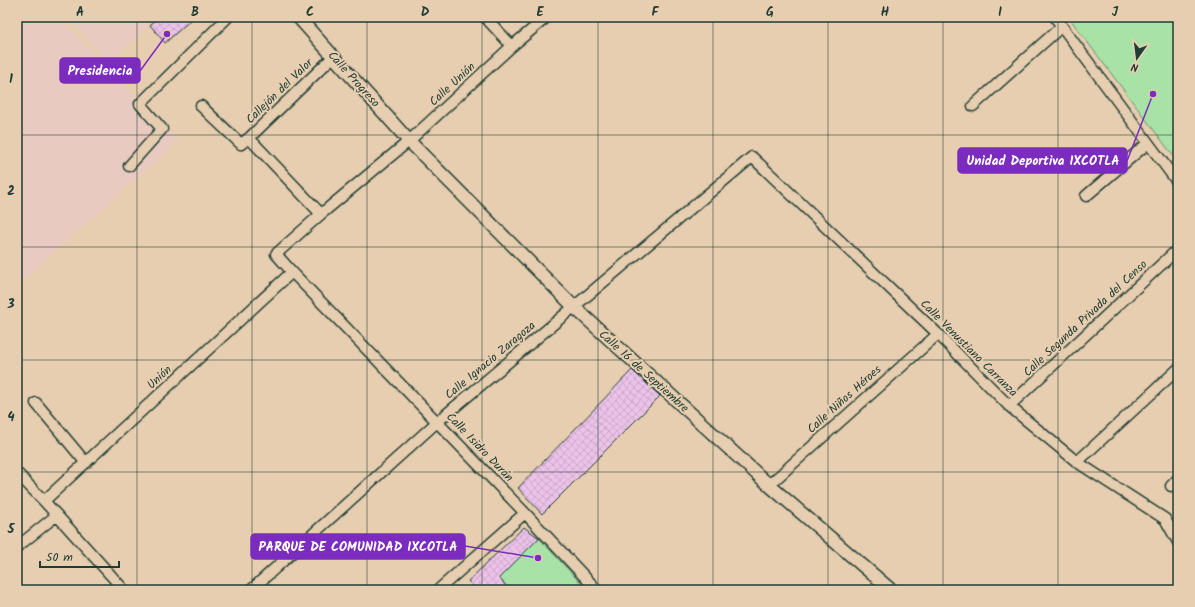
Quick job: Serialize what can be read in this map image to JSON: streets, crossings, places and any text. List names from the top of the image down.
{
  "streets": {
    "street": [
      "Calle Progreso",
      "Calle Unión",
      "Callejón del Valor",
      "Calle Segunda Privada del Censo",
      "Calle Venustiano Carranza",
      "Calle Ignacio Zaragoza",
      "Calle 16 de Septiembre",
      "Unión",
      "Calle Niños Héroes",
      "Calle Isidro Durán"
    ]
  },
  "crossings": [
    ["Calle Progreso", "Calle Unión"],
    ["Calle Progreso", "Callejón del Valor"],
    ["Calle Progreso", "Calle 16 de Septiembre"],
    ["Calle Unión", "Calle 16 de Septiembre"],
    ["Callejón del Valor", "Calle Isidro Durán"],
    ["Calle Segunda Privada del Censo", "Calle Venustiano Carranza"],
    ["Calle Venustiano Carranza", "Calle Ignacio Zaragoza"],
    ["Calle Venustiano Carranza", "Calle Niños Héroes"],
    ["Calle Ignacio Zaragoza", "Calle 16 de Septiembre"],
    ["Calle Ignacio Zaragoza", "Calle Isidro Durán"],
    ["Calle 16 de Septiembre", "Calle Niños Héroes"],
    ["Unión", "Calle Isidro Durán"]
  ],
  "places": ["Presidencia", "Unidad Deportiva IXCOTLA", "PARQUE DE COMUNIDAD IXCOTLA"],
  "scale_bar": "50 m",
  "north": "bottom",
  "grid": {
    "columns": [
      "A",
      "B",
      "C",
      "D",
      "E",
      "F",
      "G",
      "H",
      "I",
      "J"
    ],
    "rows": [
      "1",
      "2",
      "3",
      "4",
      "5"
    ]
  }
}
